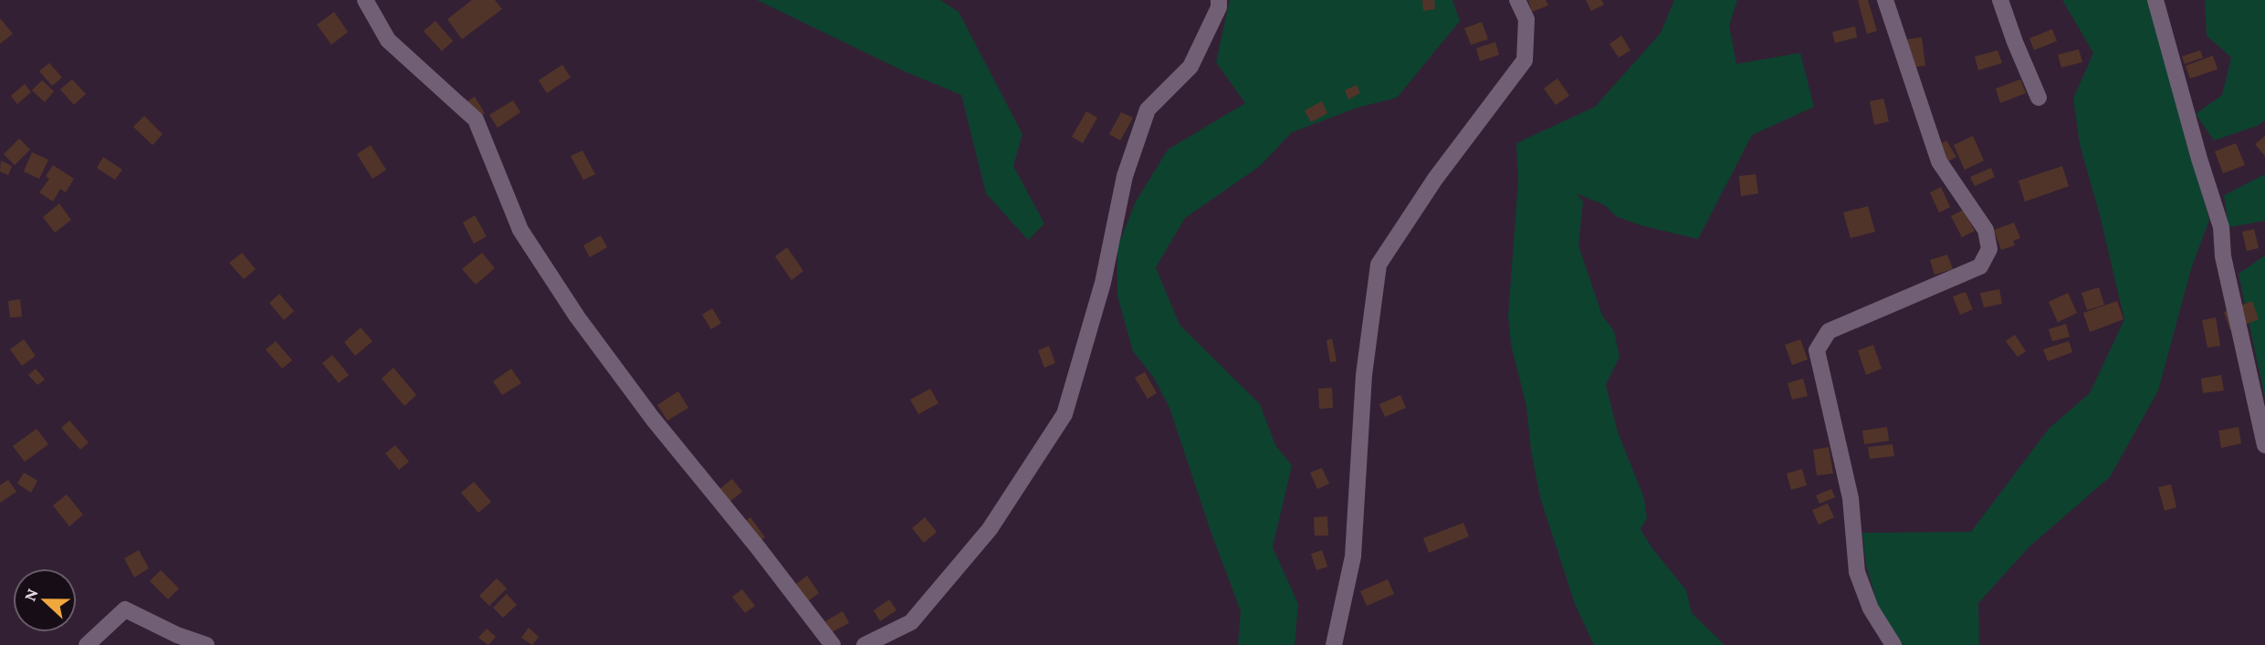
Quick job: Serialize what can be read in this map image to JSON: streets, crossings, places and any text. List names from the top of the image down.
{
  "north": "left"
}
